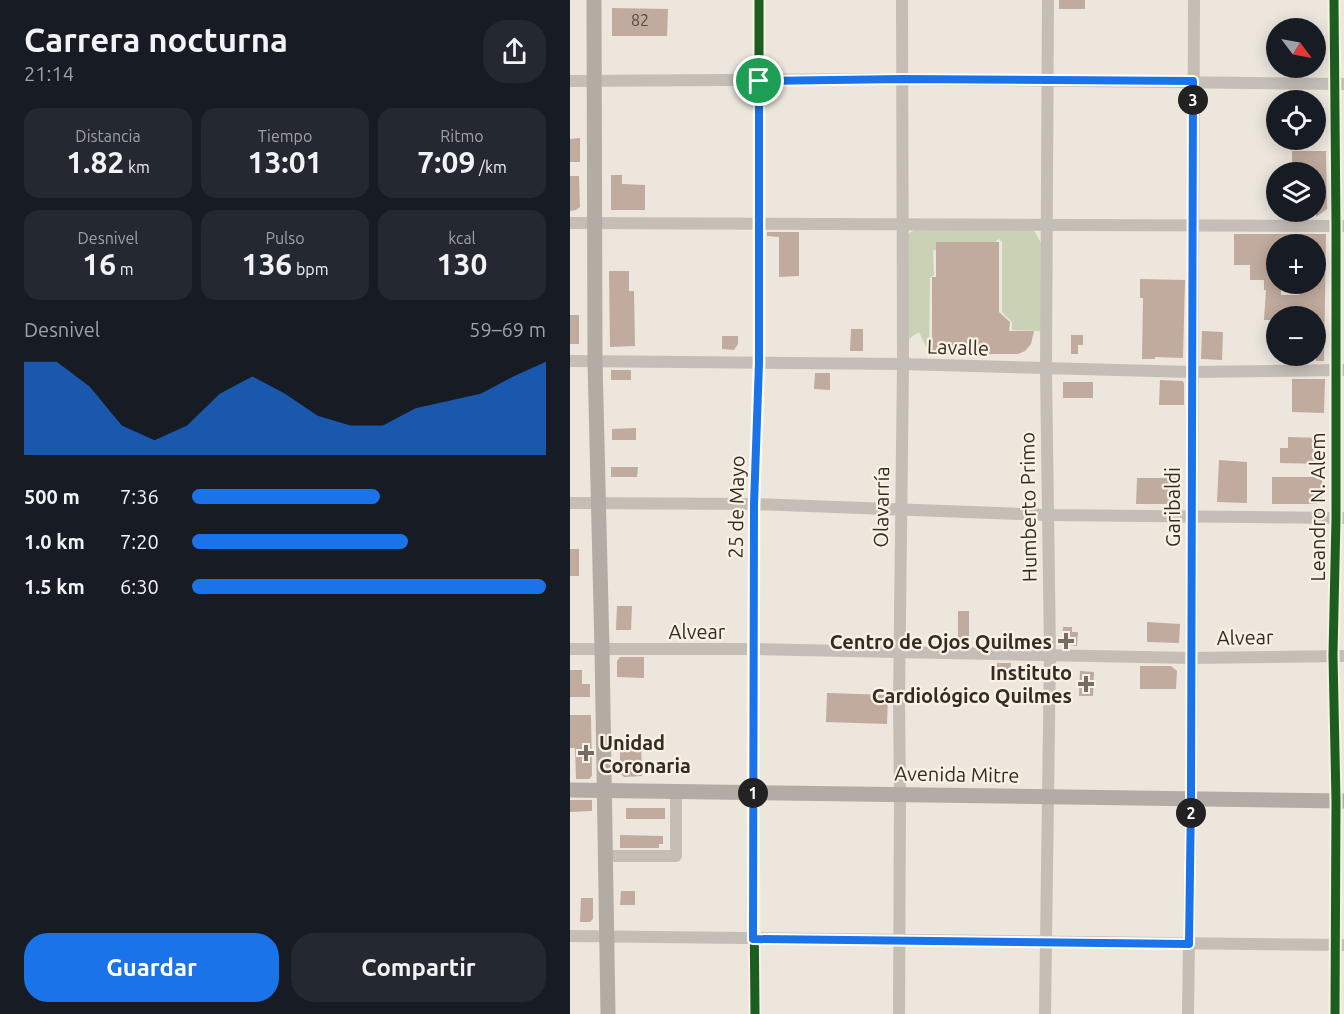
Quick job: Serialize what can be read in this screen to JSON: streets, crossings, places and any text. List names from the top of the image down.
{
  "streets": {
    "main road": ["Avenida Mitre"],
    "street": [
      "Lavalle",
      "25 de Mayo",
      "Olavarría",
      "Humberto Primo",
      "Garibaldi",
      "Leandro N. Alem",
      "Alvear"
    ]
  },
  "crossings": [
    ["Lavalle", "25 de Mayo"],
    ["Lavalle", "Olavarría"],
    ["Lavalle", "Humberto Primo"],
    ["Lavalle", "Garibaldi"],
    ["Lavalle", "Leandro N. Alem"],
    ["25 de Mayo", "Alvear"],
    ["25 de Mayo", "Avenida Mitre"],
    ["Olavarría", "Alvear"],
    ["Olavarría", "Avenida Mitre"],
    ["Humberto Primo", "Alvear"],
    ["Humberto Primo", "Avenida Mitre"],
    ["Garibaldi", "Alvear"],
    ["Garibaldi", "Avenida Mitre"],
    ["Leandro N. Alem", "Alvear"],
    ["Leandro N. Alem", "Avenida Mitre"]
  ],
  "places": {
    "health": ["Centro de Ojos Quilmes", "Instituto Cardiológico Quilmes", "Unidad Coronaria"]
  },
  "house_numbers": ["82"],
  "north": "bottom right",
  "page": {
    "heading": ["Carrera nocturna", "21:14"],
    "map_buttons": ["+", "−"],
    "pins": ["3", "1", "2"],
    "stats": [
      ["Distancia", "1.82 km"],
      ["Tiempo", "13:01"],
      ["Ritmo", "7:09 /km"],
      ["Desnivel", "16 m"],
      ["Pulso", "136 bpm"],
      ["kcal", "130"]
    ],
    "chart": ["Desnivel", "59–69 m"],
    "list": [
      {
        "name": "500 m",
        "note": "7:36"
      },
      {
        "name": "1.0 km",
        "note": "7:20"
      },
      {
        "name": "1.5 km",
        "note": "6:30"
      }
    ],
    "buttons": ["Guardar", "Compartir"]
  }
}
